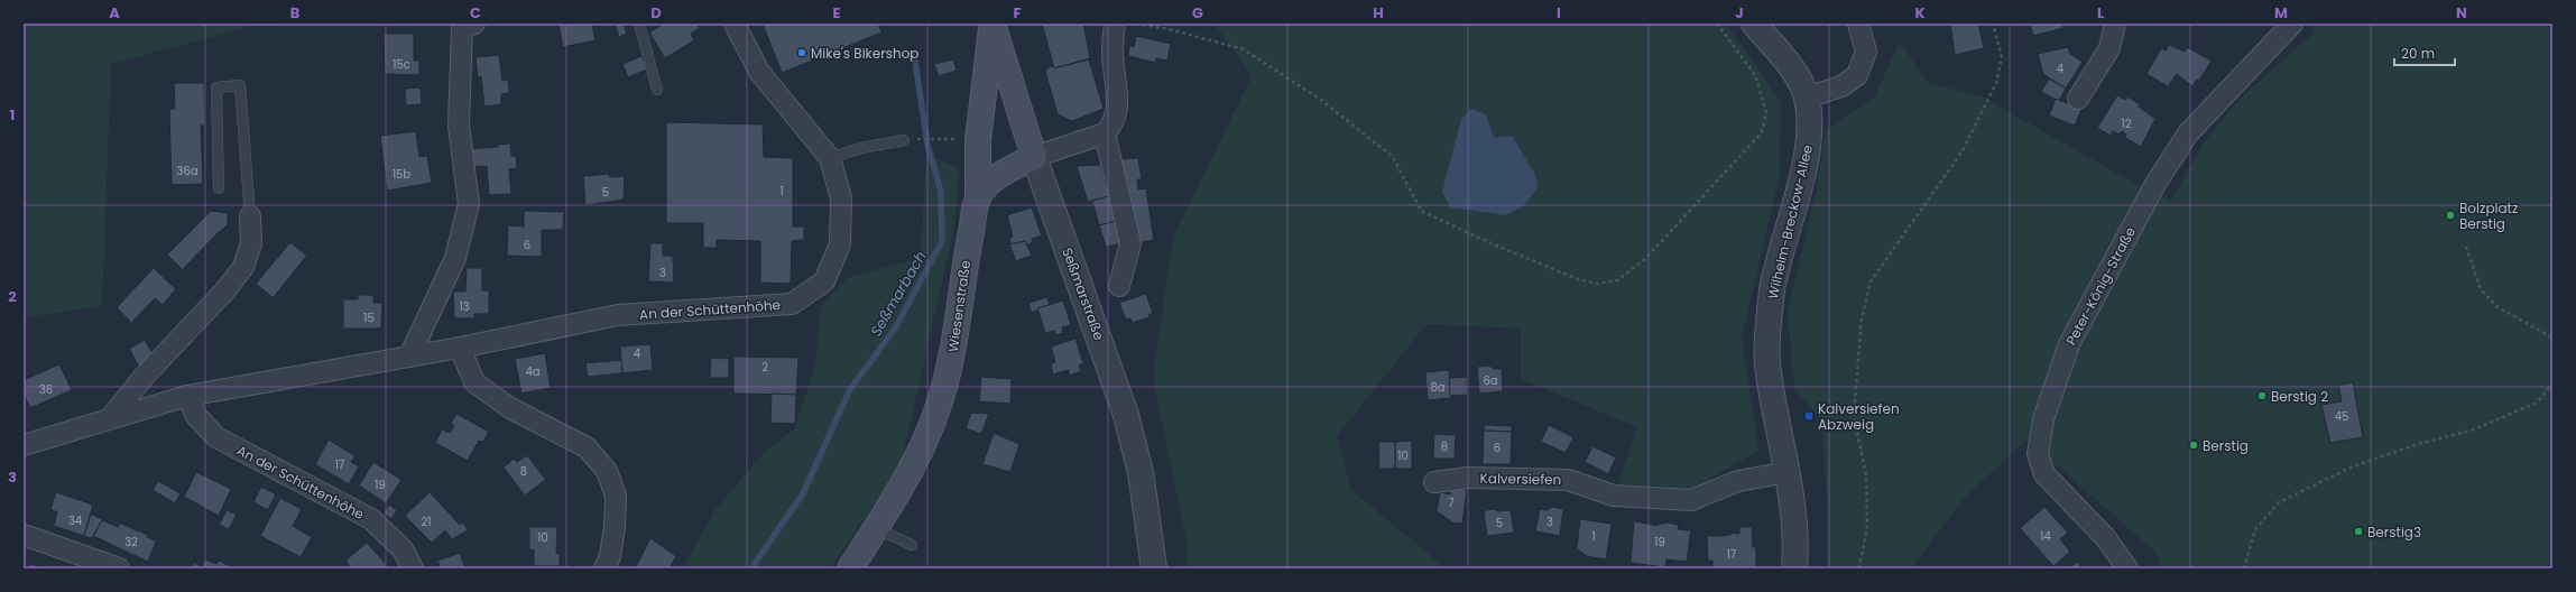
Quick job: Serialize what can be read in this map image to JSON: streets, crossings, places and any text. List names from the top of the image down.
{
  "streets": {
    "main road": ["Seßmarstraße", "Wiesenstraße"],
    "street": [
      "Wilhelm-Breckow-Allee",
      "Peter-König-Straße",
      "An der Schüttenhöhe",
      "Kalversiefen"
    ]
  },
  "crossings": [
    ["Wilhelm-Breckow-Allee", "Kalversiefen"],
    ["Seßmarstraße", "Wiesenstraße"]
  ],
  "water": ["Seßmarbach"],
  "places": {
    "other": [
      "Mike's Bikershop",
      "Bolzplatz Berstig",
      "Berstig 2",
      "Berstig",
      "Berstig3"
    ],
    "transit": ["Kalversiefen Abzweig"]
  },
  "house_numbers": [
    "15c",
    "4",
    "12",
    "36a",
    "15b",
    "1",
    "5",
    "6",
    "3",
    "13",
    "15",
    "4",
    "2",
    "4a",
    "6a",
    "8a",
    "36",
    "45",
    "8",
    "6",
    "10",
    "17",
    "8",
    "19",
    "7",
    "34",
    "21",
    "3",
    "5",
    "1",
    "14",
    "10",
    "32",
    "19",
    "17"
  ],
  "scale_bar": "20 m",
  "grid": {
    "columns": [
      "A",
      "B",
      "C",
      "D",
      "E",
      "F",
      "G",
      "H",
      "I",
      "J",
      "K",
      "L",
      "M",
      "N"
    ],
    "rows": ["1", "2", "3"]
  }
}
